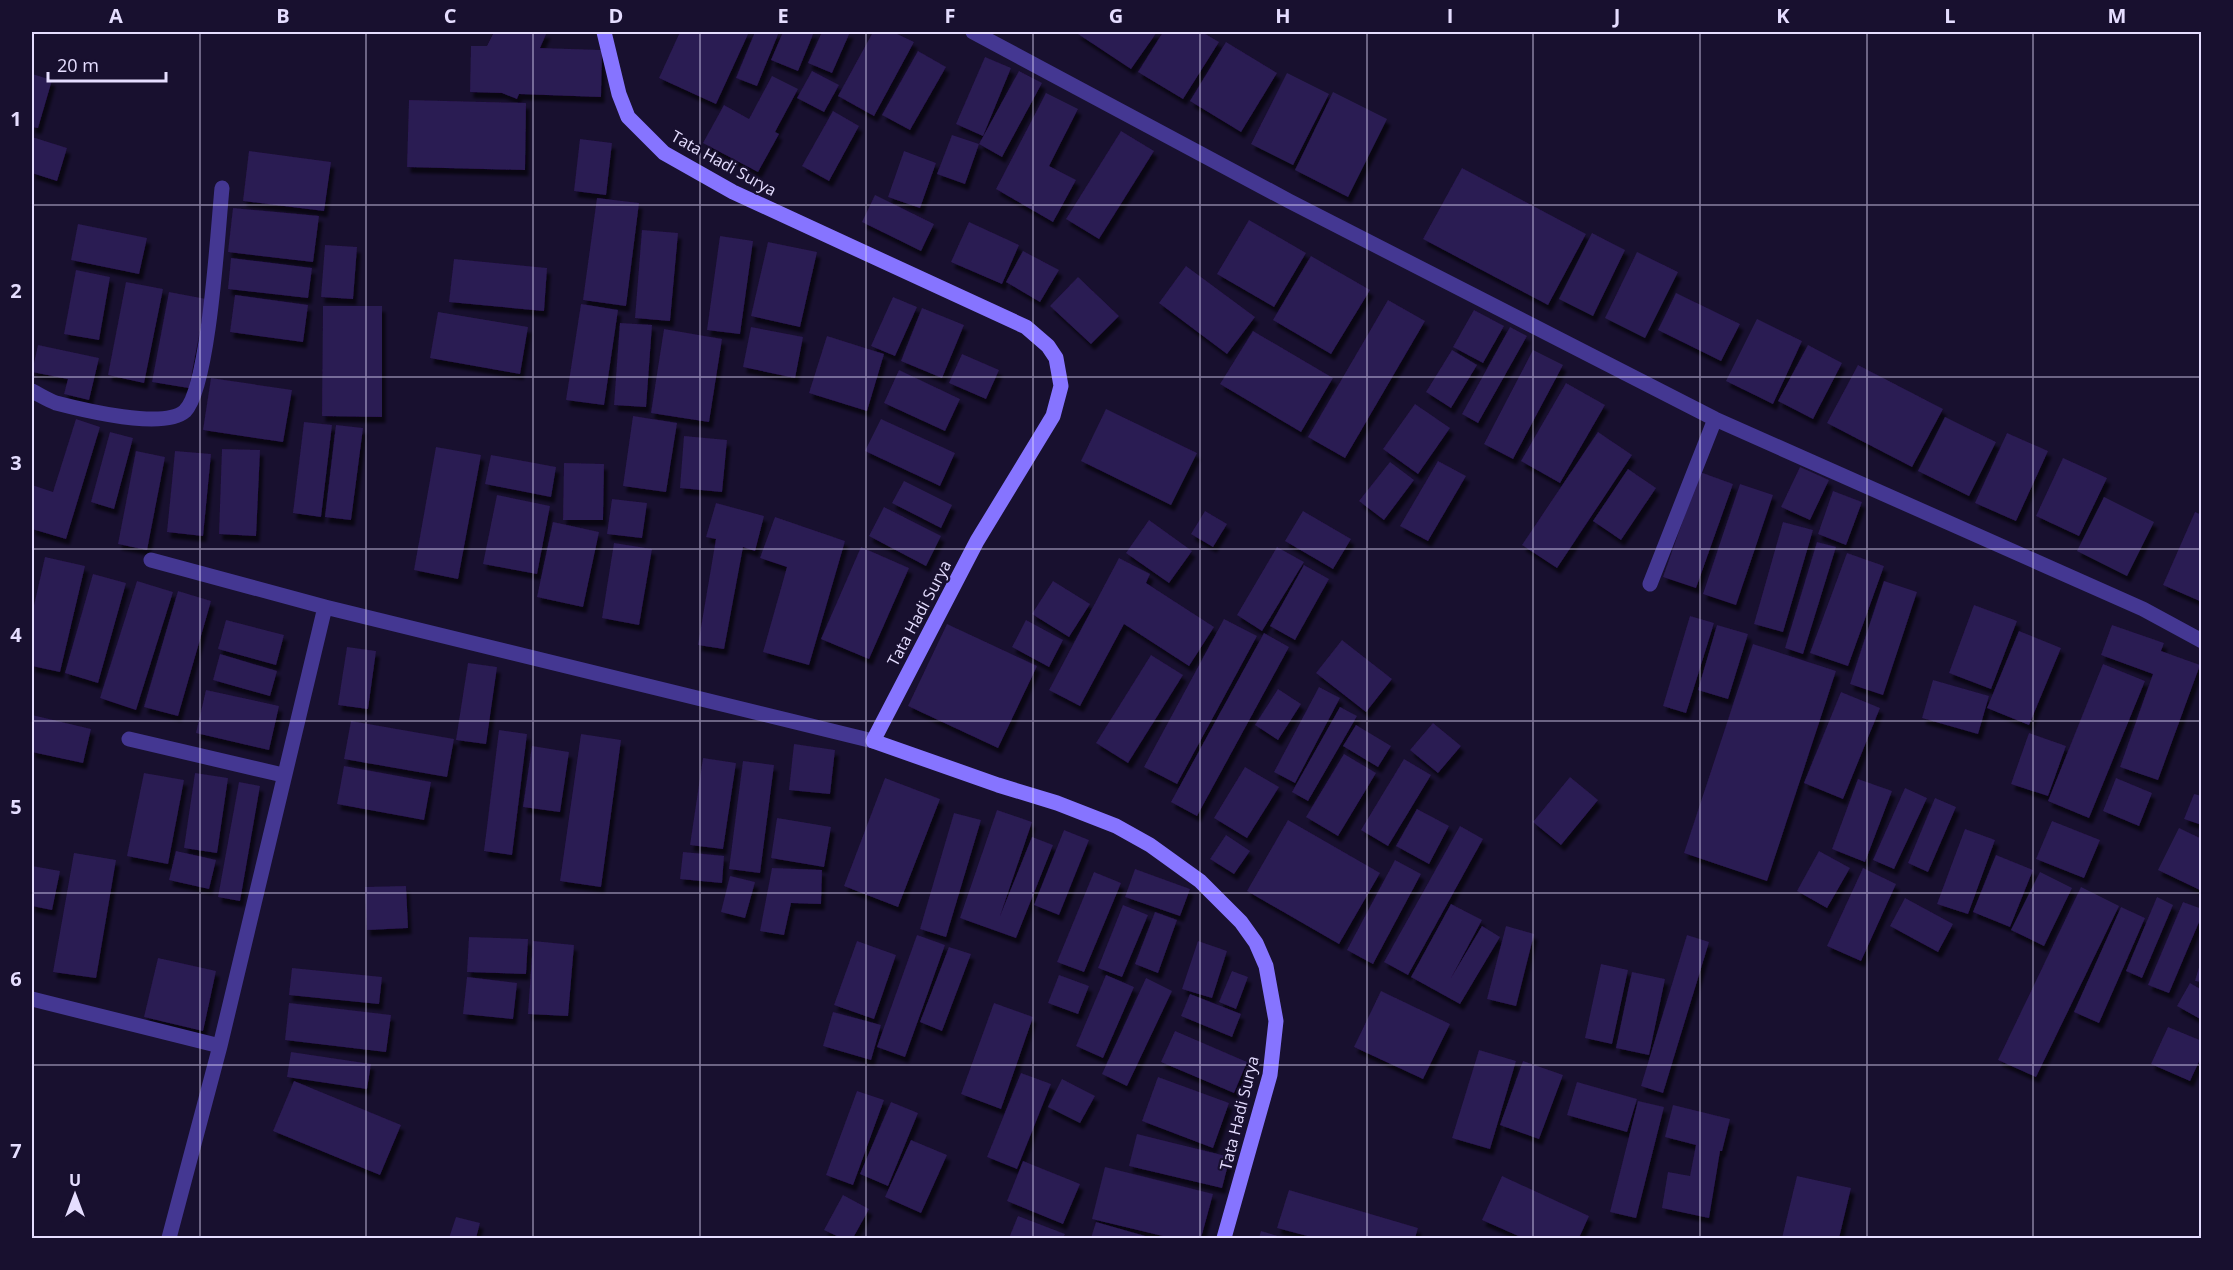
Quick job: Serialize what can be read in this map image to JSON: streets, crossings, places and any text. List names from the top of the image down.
{
  "streets": {
    "street": ["Tata Hadi Surya"]
  },
  "scale_bar": "20 m",
  "north": "top",
  "grid": {
    "columns": [
      "A",
      "B",
      "C",
      "D",
      "E",
      "F",
      "G",
      "H",
      "I",
      "J",
      "K",
      "L",
      "M"
    ],
    "rows": [
      "1",
      "2",
      "3",
      "4",
      "5",
      "6",
      "7"
    ]
  }
}
